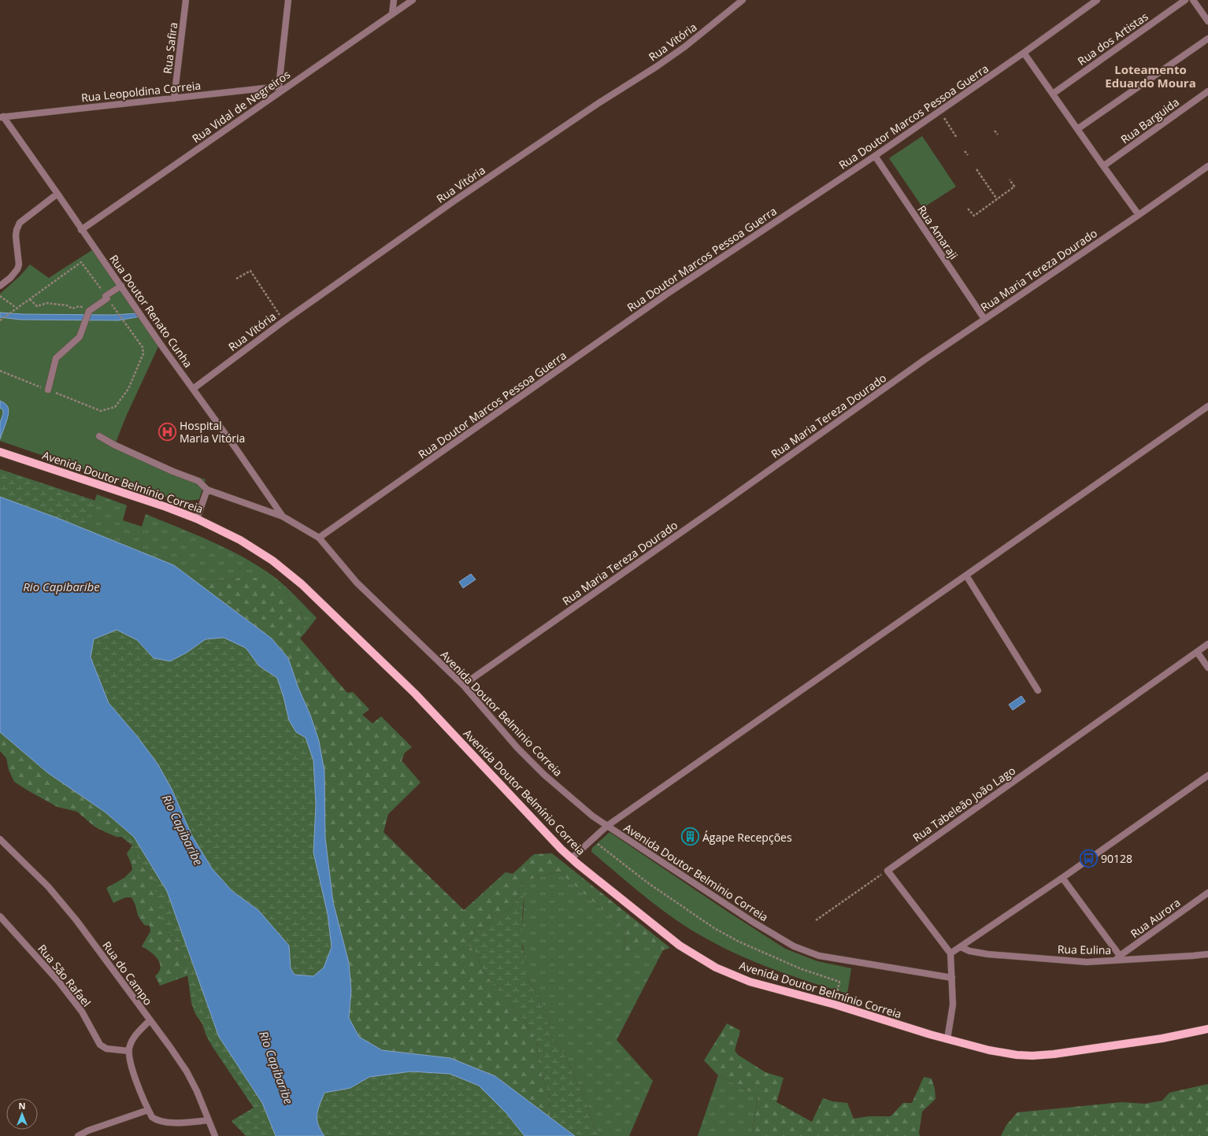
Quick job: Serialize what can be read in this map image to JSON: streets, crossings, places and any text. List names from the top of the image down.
{
  "streets": {
    "main road": ["Avenida Doutor Belmínio Correia"],
    "street": [
      "Rua dos Artistas",
      "Rua Vitória",
      "Rua Safira",
      "Rua Leopoldina Correia",
      "Rua Vidal de Negreiros",
      "Rua Doutor Marcos Pessoa Guerra",
      "Rua Barguida",
      "Rua Amaraji",
      "Rua Maria Tereza Dourado",
      "Rua Doutor Renato Cunha",
      "Avenida Doutor Belminio Correia",
      "Rua Tabeleão João Lago",
      "Rua Aurora",
      "Rua Eulina",
      "Rua do Campo",
      "Rua São Rafael"
    ]
  },
  "crossings": [
    ["Rua Vitória", "Rua Doutor Renato Cunha"],
    ["Rua Safira", "Rua Leopoldina Correia"],
    ["Rua Leopoldina Correia", "Rua Vidal de Negreiros"],
    ["Rua Leopoldina Correia", "Rua Doutor Renato Cunha"],
    ["Rua Vidal de Negreiros", "Rua Doutor Renato Cunha"],
    ["Rua Doutor Marcos Pessoa Guerra", "Rua Amaraji"],
    ["Rua Doutor Marcos Pessoa Guerra", "Avenida Doutor Belminio Correia"],
    ["Rua Amaraji", "Rua Maria Tereza Dourado"],
    ["Rua Maria Tereza Dourado", "Avenida Doutor Belminio Correia"],
    ["Rua Doutor Renato Cunha", "Avenida Doutor Belminio Correia"],
    ["Rua Aurora", "Rua Eulina"]
  ],
  "districts": ["Loteamento Eduardo Moura"],
  "water": ["Rio Capibaribe"],
  "places": {
    "hospital": ["Hospital Maria Vitória"],
    "building": ["Ágape Recepções"],
    "bus stop": ["90128"]
  },
  "north": "top"
}
